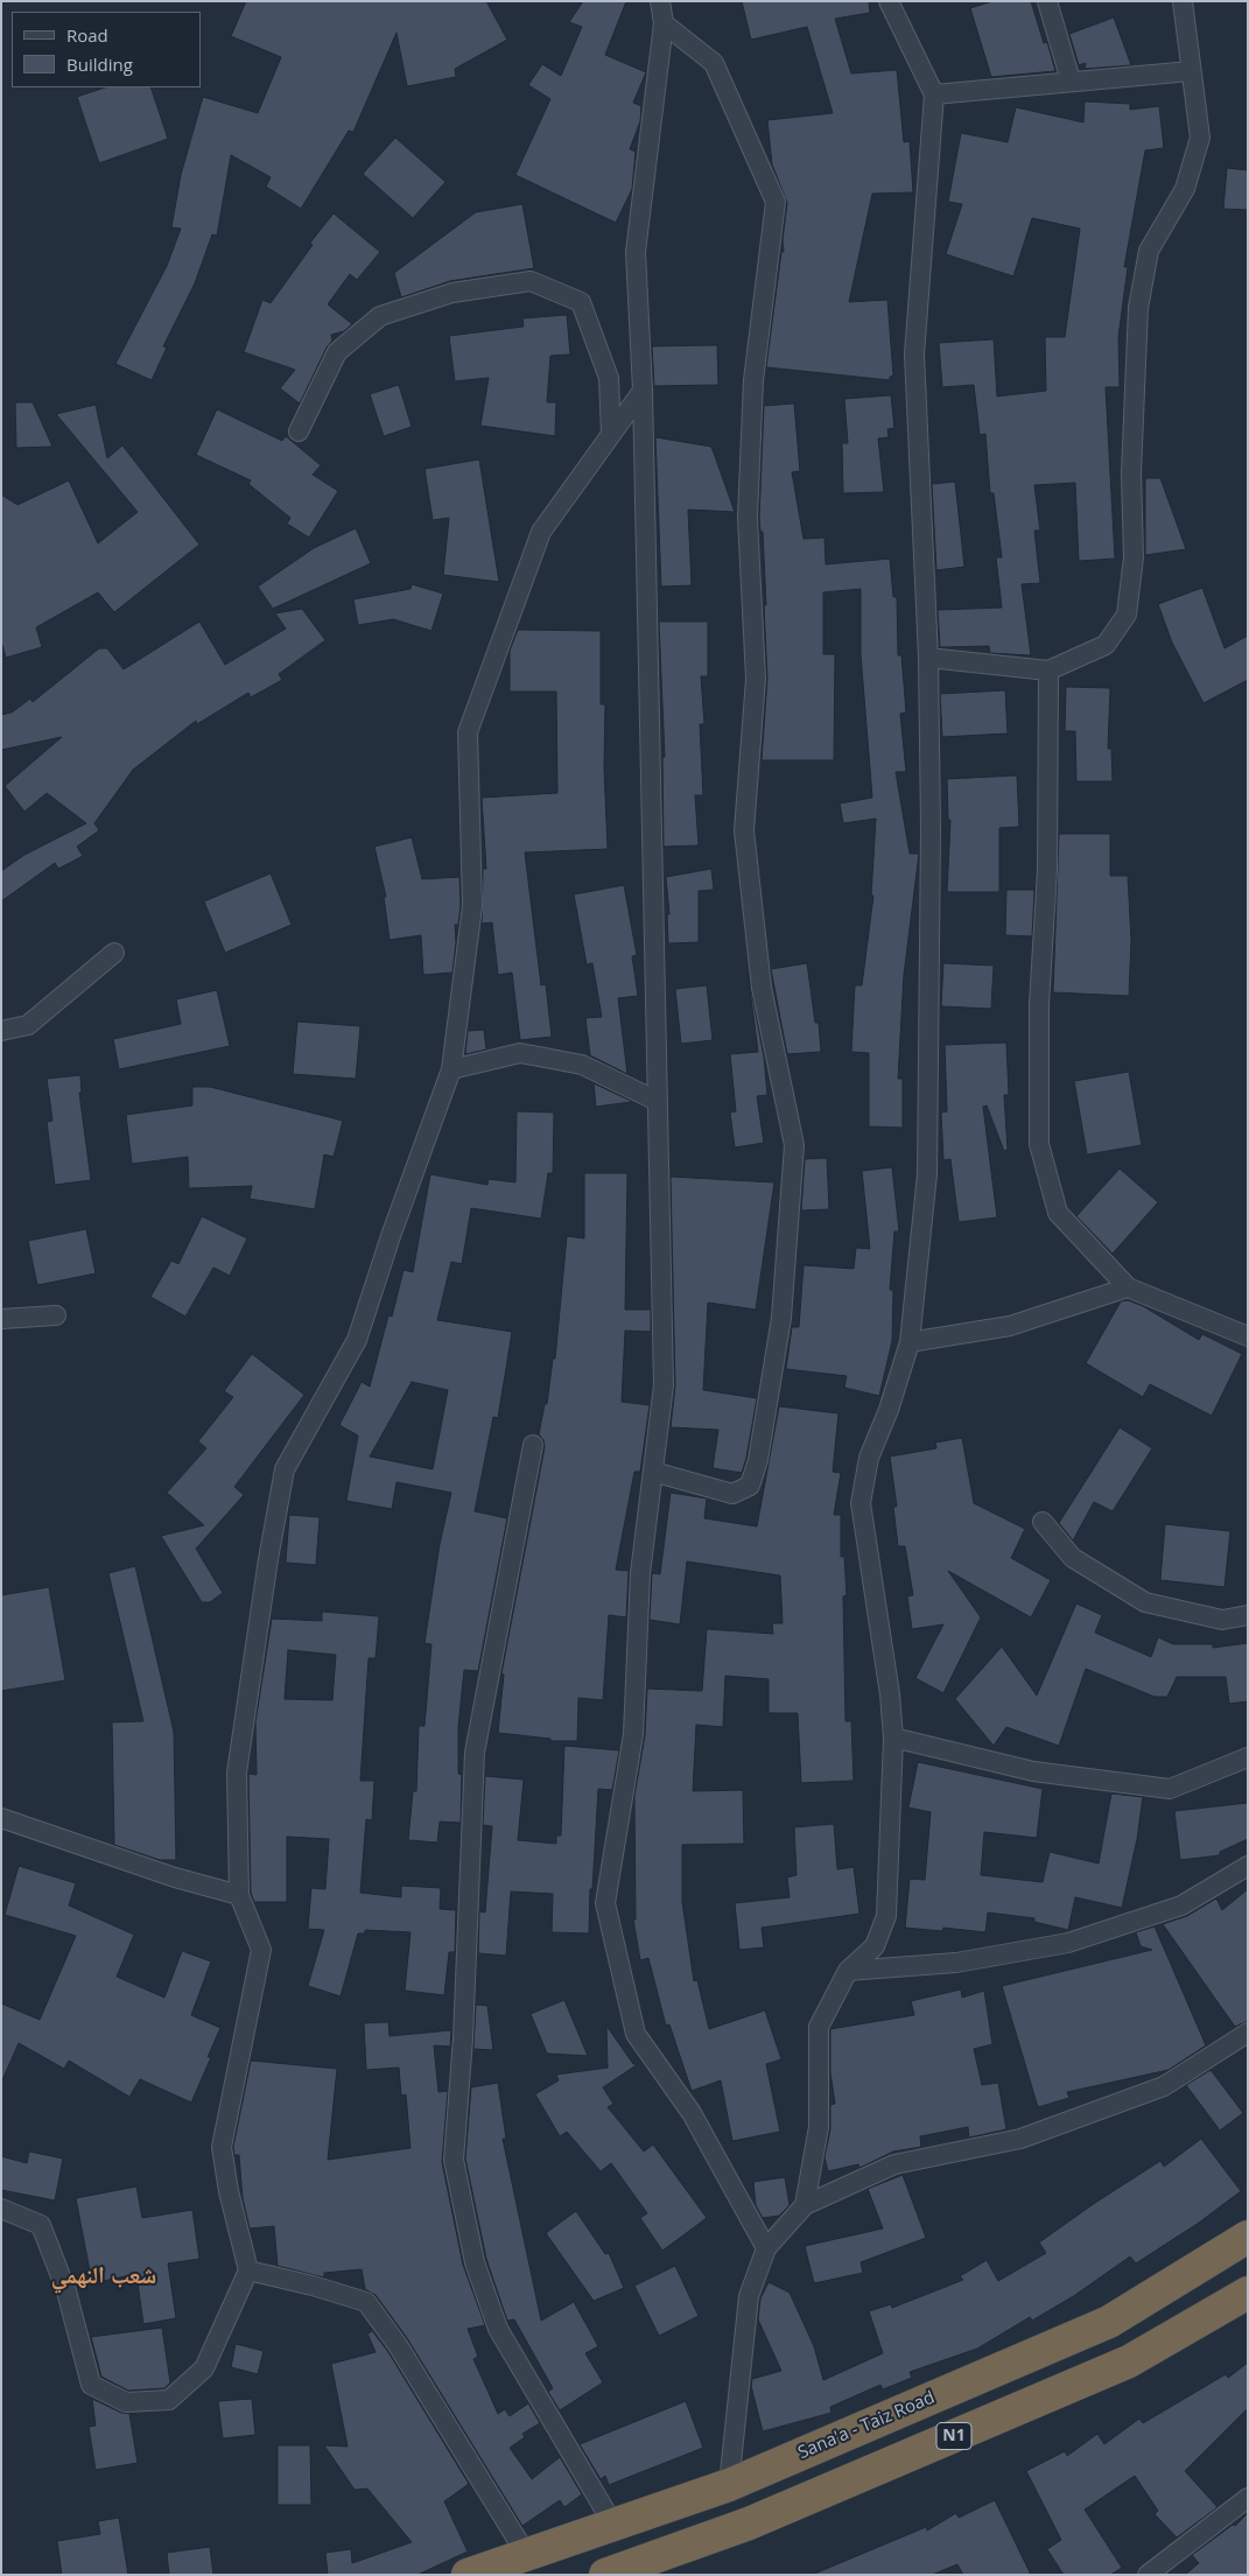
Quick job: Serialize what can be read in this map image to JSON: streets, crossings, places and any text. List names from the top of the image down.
{
  "streets": {
    "highway": ["Sana'a - Taiz Road", "N1"]
  },
  "districts": ["شعب النهمي"],
  "legend": ["Road", "Building"]
}
